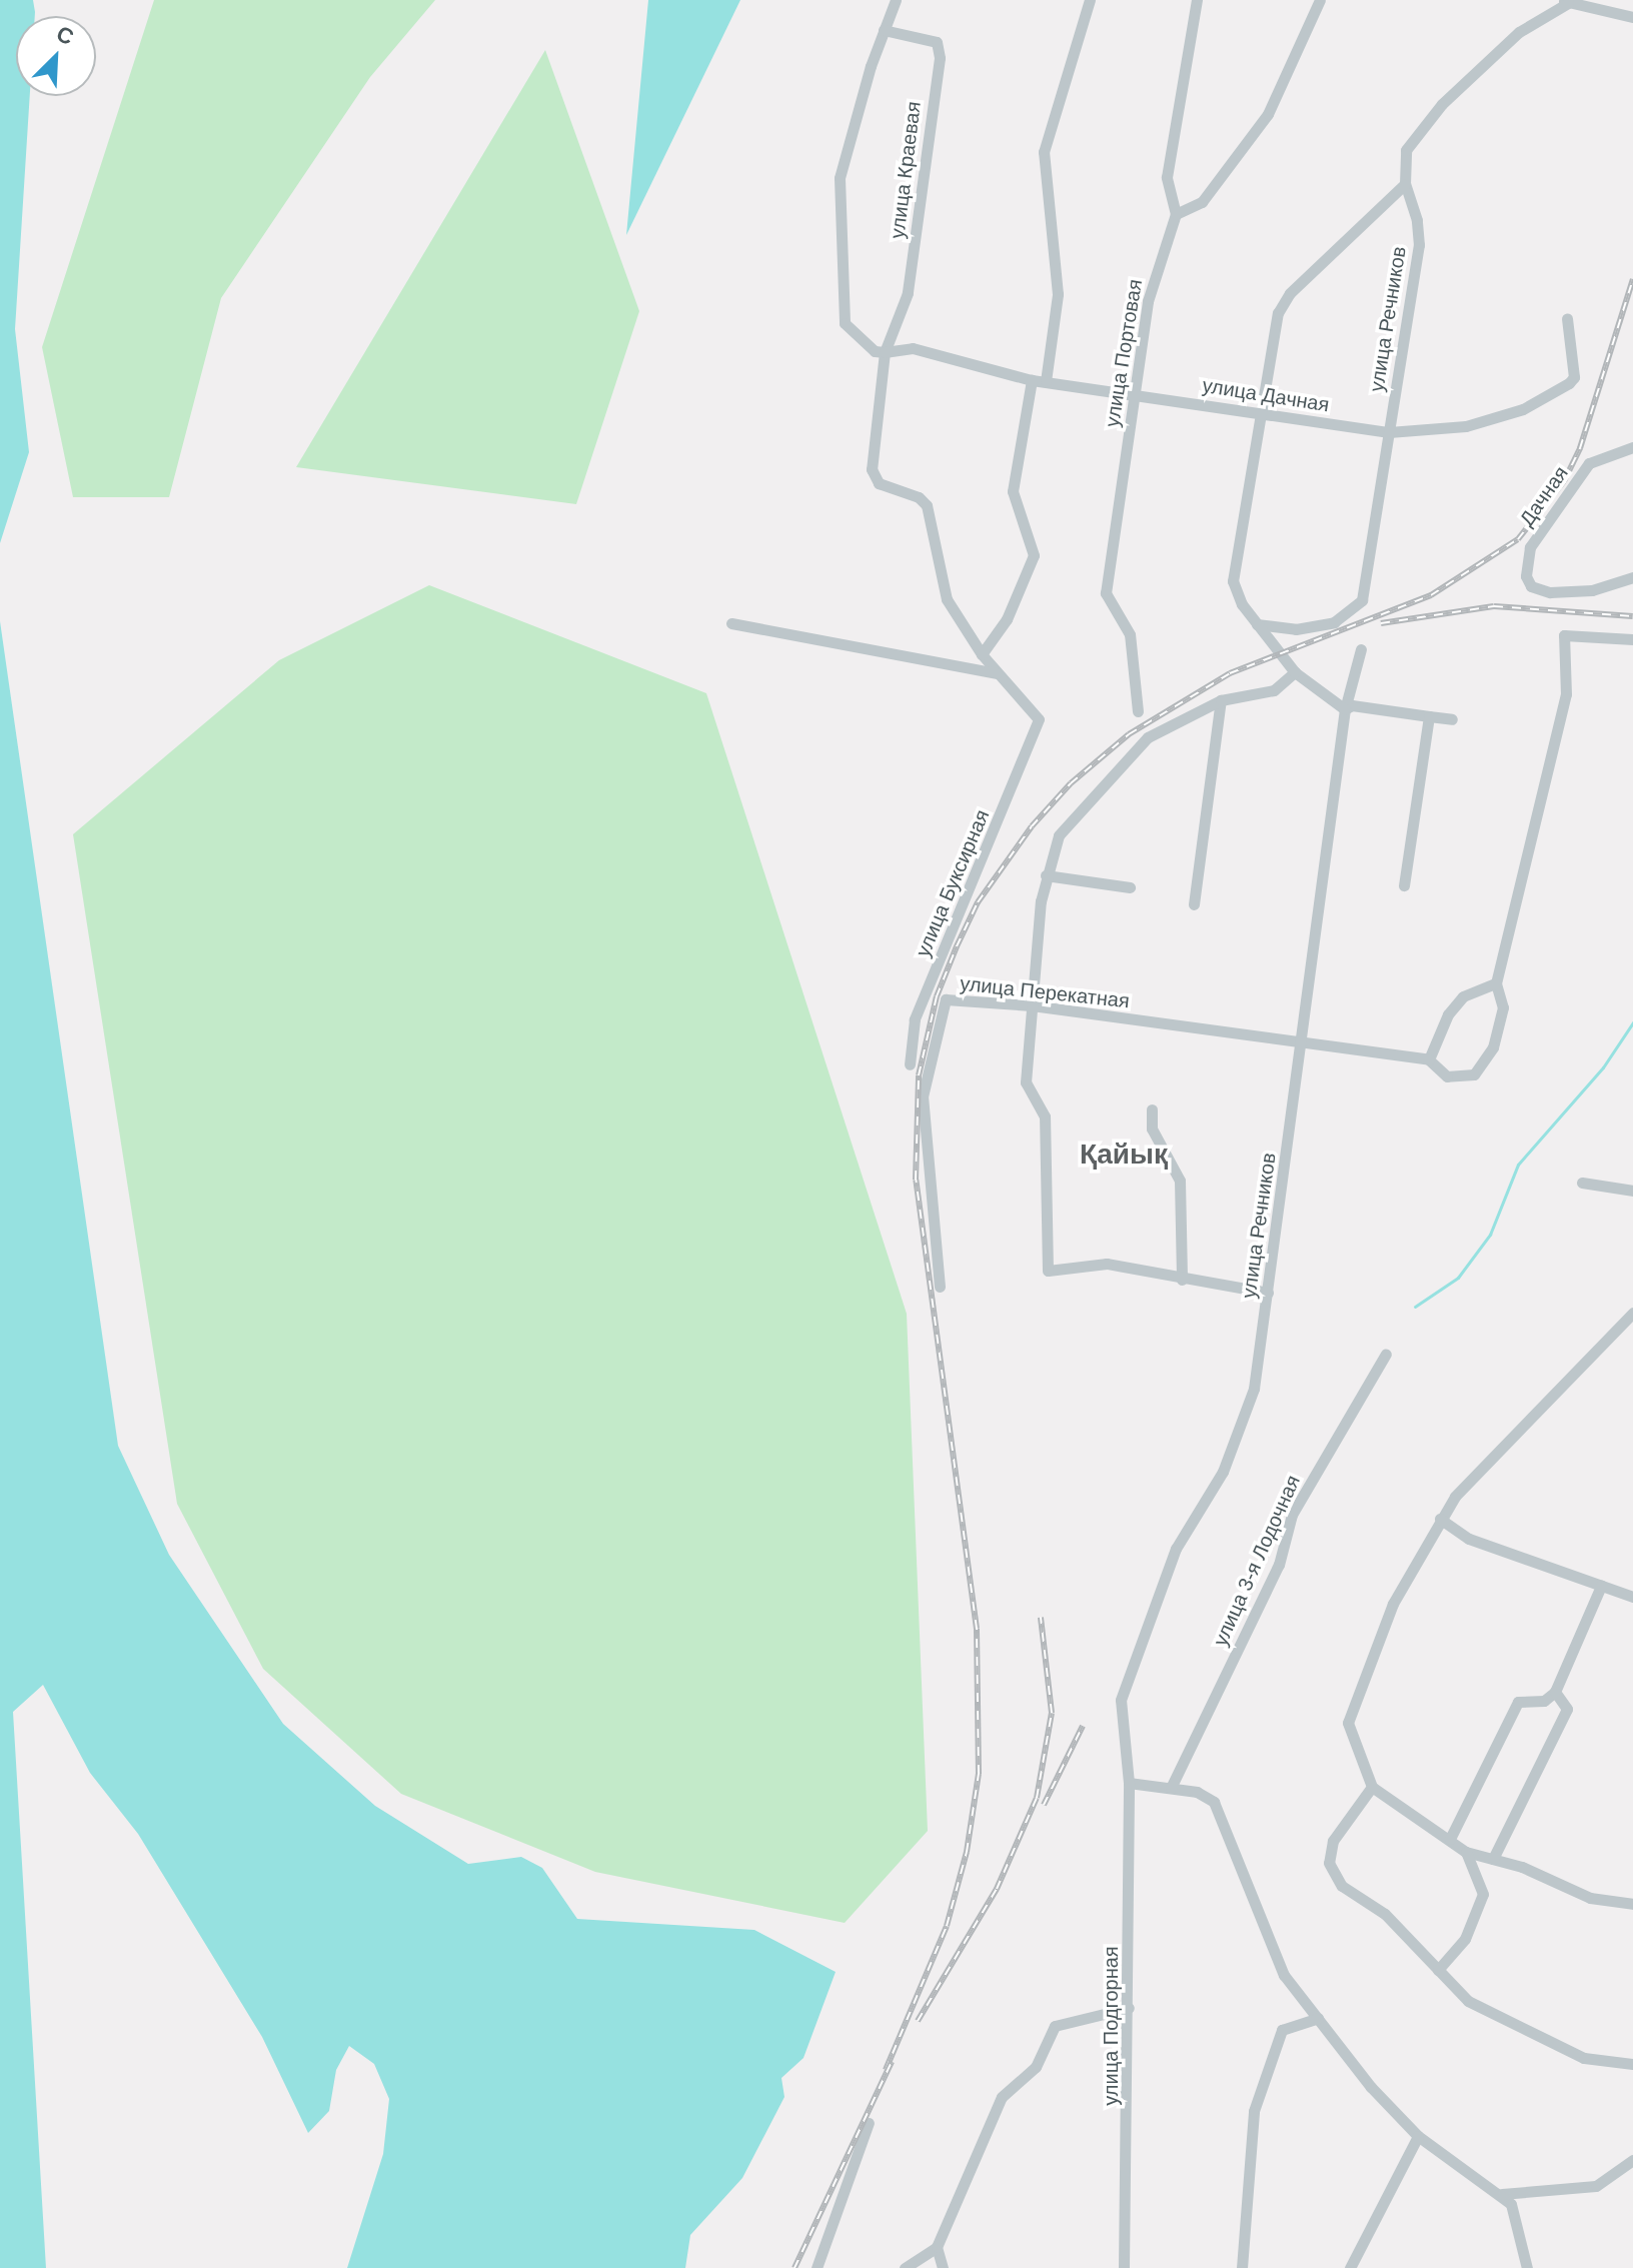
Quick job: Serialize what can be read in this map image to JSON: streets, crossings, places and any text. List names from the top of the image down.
{
  "streets": {
    "street": [
      "улица Краевая",
      "улица Речников",
      "улица Портовая",
      "улица Дачная",
      "Дачная",
      "улица Буксирная",
      "улица Перекатная",
      "улица 3-я Лодочная",
      "улица Подгорная"
    ]
  },
  "crossings": [
    ["улица Краевая", "улица Дачная"],
    ["улица Краевая", "улица Буксирная"],
    ["улица Речников", "улица Дачная"],
    ["улица Речников", "улица Перекатная"],
    ["улица Речников", "улица Подгорная"],
    ["улица Портовая", "улица Дачная"]
  ],
  "districts": ["Қайық"],
  "north": "top right"
}
